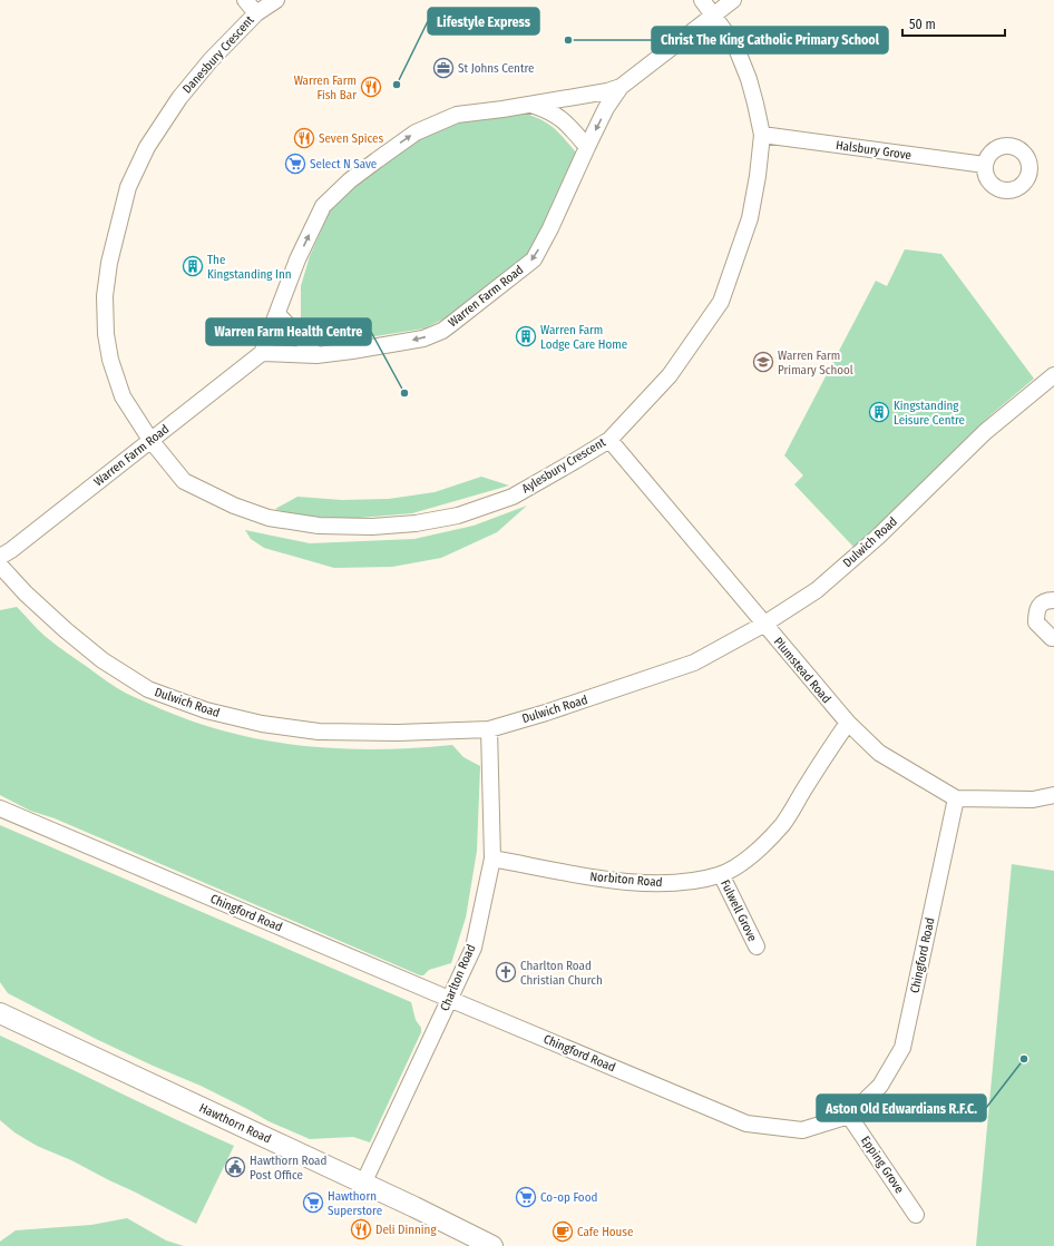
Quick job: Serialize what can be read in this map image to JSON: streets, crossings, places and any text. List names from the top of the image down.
{
  "streets": {
    "street": [
      "Danesbury Crescent",
      "Halsbury Grove",
      "Warren Farm Road",
      "Aylesbury Crescent",
      "Dulwich Road",
      "Plumstead Road",
      "Norbiton Road",
      "Fulwell Grove",
      "Chingford Road",
      "Charlton Road",
      "Hawthorn Road",
      "Epping Grove"
    ]
  },
  "crossings": [
    ["Danesbury Crescent", "Warren Farm Road"],
    ["Danesbury Crescent", "Aylesbury Crescent"],
    ["Halsbury Grove", "Aylesbury Crescent"],
    ["Warren Farm Road", "Aylesbury Crescent"],
    ["Aylesbury Crescent", "Plumstead Road"],
    ["Dulwich Road", "Plumstead Road"],
    ["Dulwich Road", "Charlton Road"],
    ["Plumstead Road", "Norbiton Road"],
    ["Plumstead Road", "Chingford Road"],
    ["Norbiton Road", "Fulwell Grove"],
    ["Norbiton Road", "Charlton Road"],
    ["Chingford Road", "Charlton Road"],
    ["Chingford Road", "Epping Grove"],
    ["Charlton Road", "Hawthorn Road"]
  ],
  "places": {
    "other": [
      "Christ The King Catholic Primary School",
      "Lifestyle Express",
      "Warren Farm Health Centre",
      "Aston Old Edwardians R.F.C."
    ],
    "office": ["St Johns Centre"],
    "restaurant": ["Warren Farm Fish Bar", "Seven Spices", "Deli Dinning"],
    "supermarket": ["Select N Save", "Co-op Food", "Hawthorn Superstore"],
    "building": ["The Kingstanding Inn", "Warren Farm Lodge Care Home", "Kingstanding Leisure Centre"],
    "school or university": ["Warren Farm Primary School"],
    "church": ["Charlton Road Christian Church"],
    "public building": ["Hawthorn Road Post Office"],
    "cafe": ["Cafe House"]
  },
  "scale_bar": "50 m"
}
